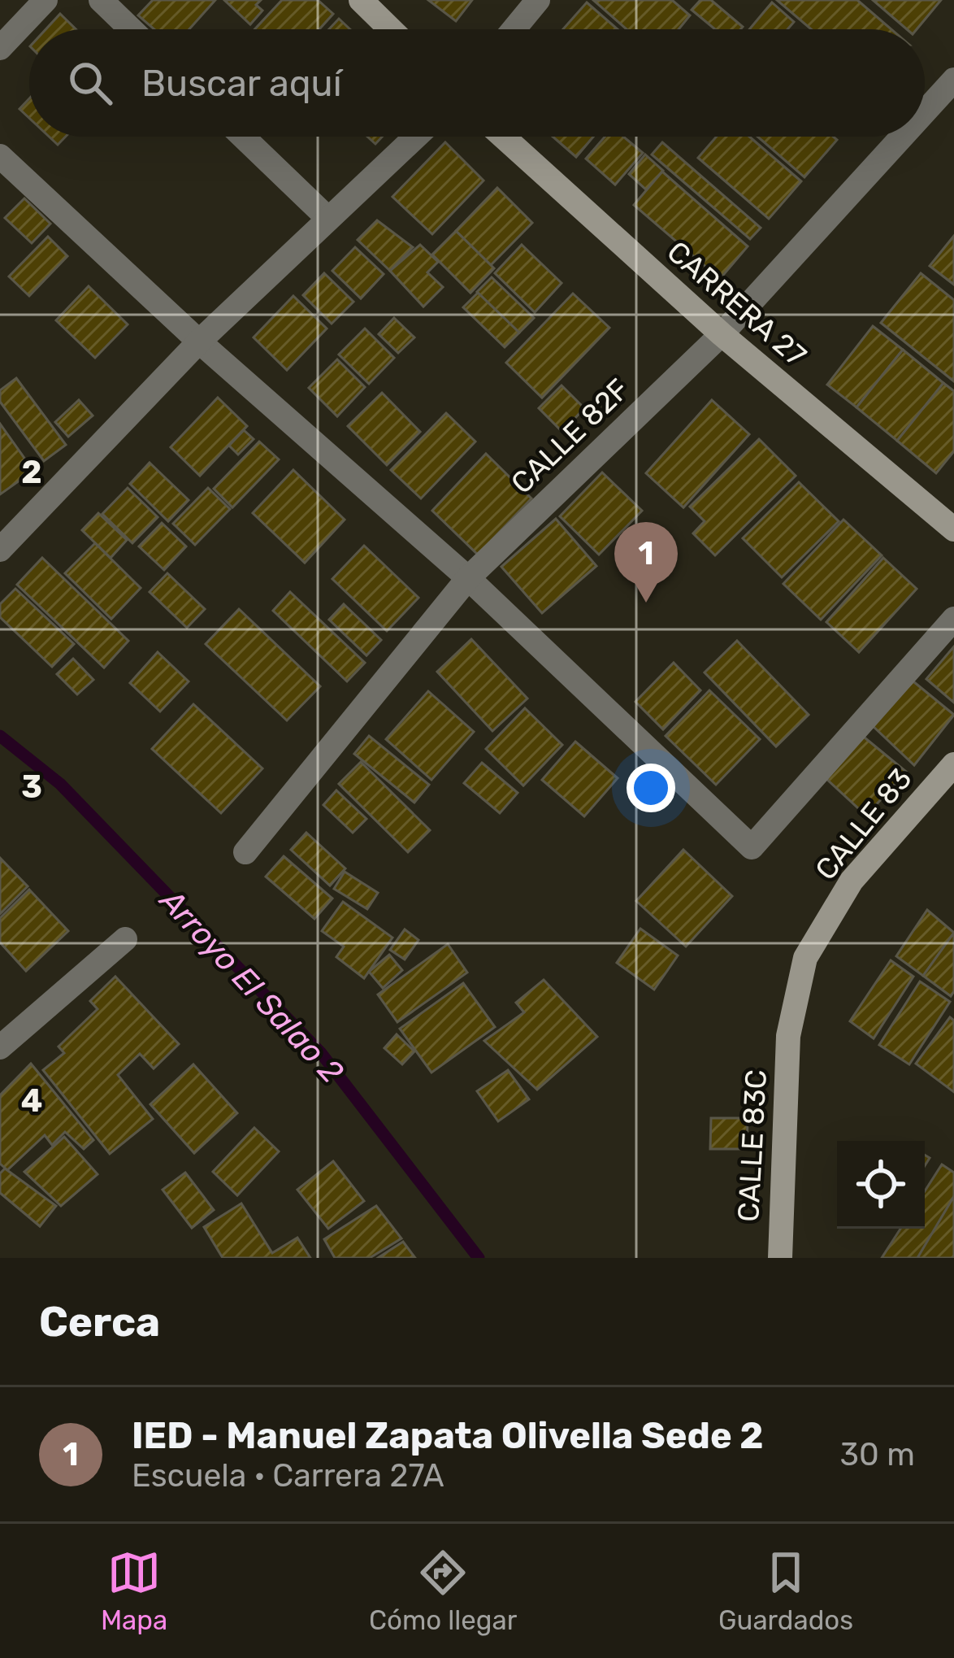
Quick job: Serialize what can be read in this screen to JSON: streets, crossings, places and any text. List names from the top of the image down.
{
  "streets": {
    "street": [
      "CARRERA 27",
      "CALLE 82F",
      "CALLE 83",
      "CALLE 83C"
    ]
  },
  "crossings": [
    ["CARRERA 27", "CALLE 82F"],
    ["CALLE 83", "CALLE 83C"]
  ],
  "water": ["Arroyo El Salao 2"],
  "page": {
    "search": "Buscar aquí",
    "pins": "1",
    "heading": "Cerca",
    "list": [
      {
        "mark": "1",
        "name": "IED - Manuel Zapata Olivella Sede 2",
        "note": "Escuela · Carrera 27A",
        "value": "30 m"
      }
    ],
    "nav": ["Mapa", "Cómo llegar", "Guardados"]
  },
  "grid": {
    "rows": ["2", "3", "4"]
  }
}
